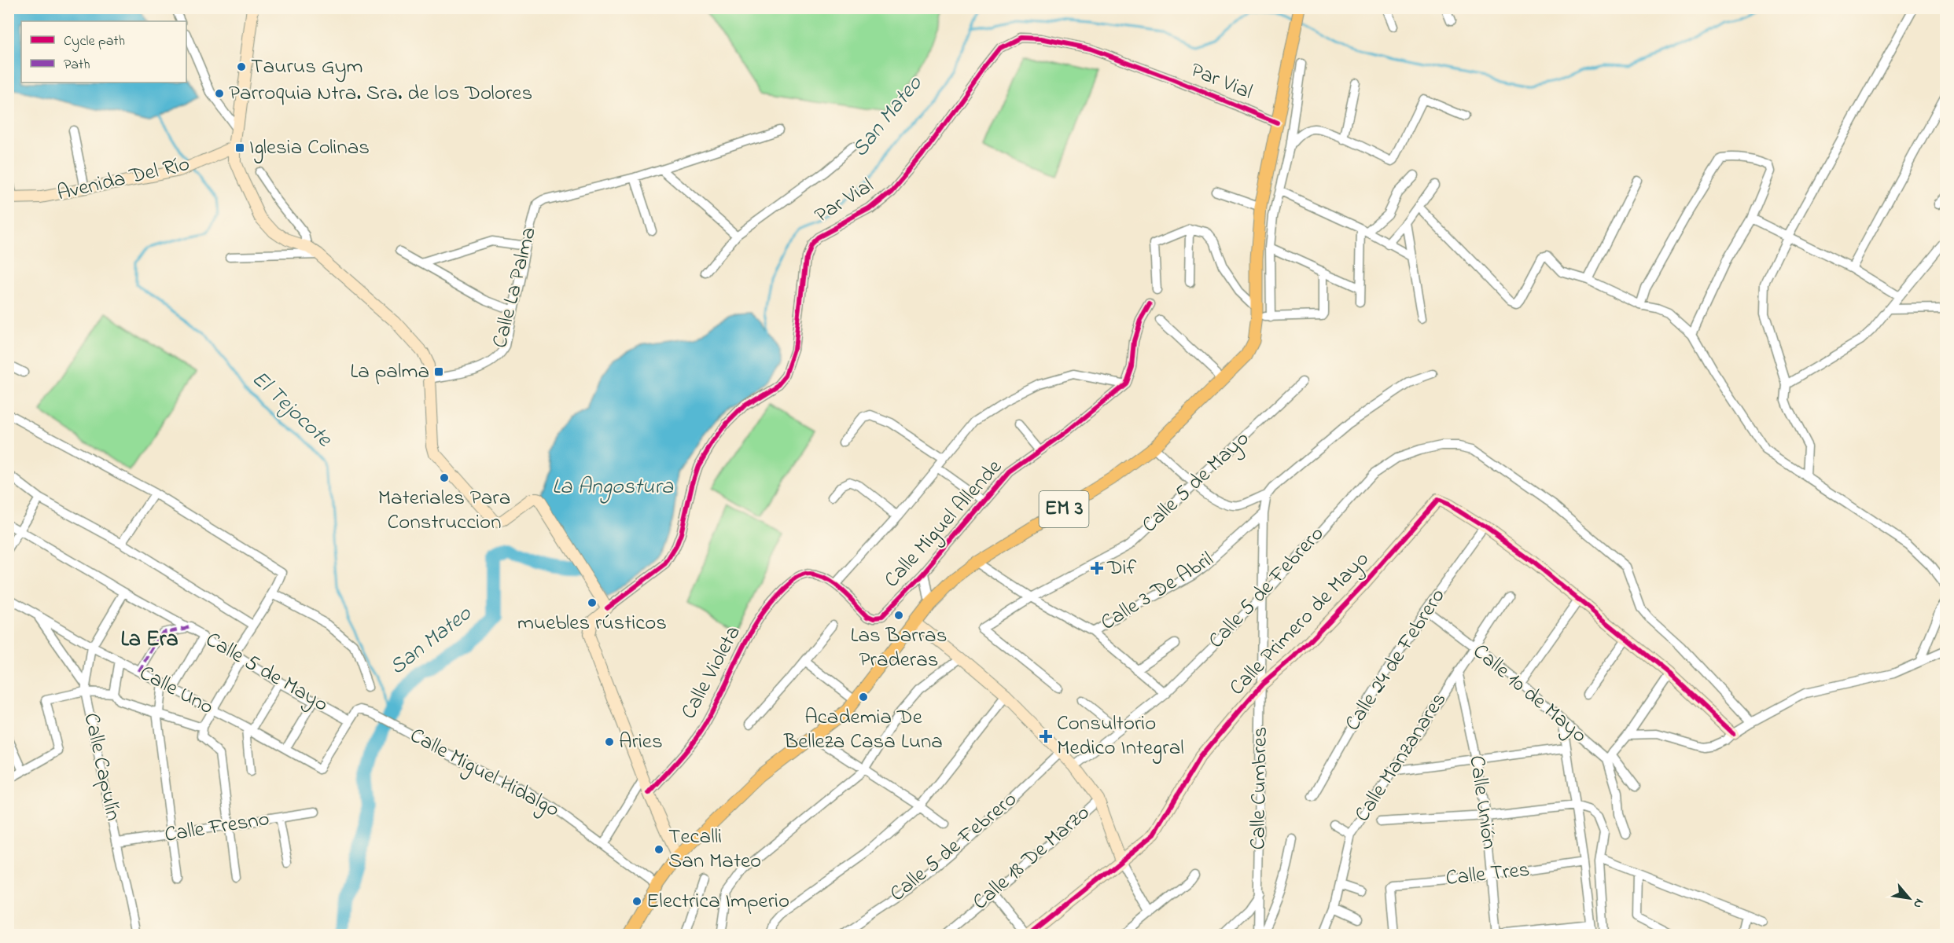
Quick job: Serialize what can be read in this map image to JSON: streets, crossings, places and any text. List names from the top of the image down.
{
  "streets": {
    "main road": ["EM 3"],
    "street": [
      "Par Vial",
      "Avenida Del Río",
      "Calle La Palma",
      "Calle 5 de Mayo",
      "Calle Miguel Allende",
      "Calle 5 de Febrero",
      "Calle 3 De Abril",
      "Calle Primero de Mayo",
      "Calle 24 de Febrero",
      "Calle Violeta",
      "Calle Uno",
      "Calle 10 de Mayo",
      "Calle Manzanares",
      "Calle Capulín",
      "Calle Miguel Hidalgo",
      "Calle Cumbres",
      "Calle Unión",
      "Calle Fresno",
      "Calle 18 De Marzo",
      "Calle Tres"
    ]
  },
  "crossings": [
    ["Par Vial", "EM 3"],
    ["Calle 5 de Mayo", "Calle Uno"],
    ["Calle 5 de Mayo", "Calle Miguel Hidalgo"],
    ["EM 3", "Calle Miguel Allende"],
    ["EM 3", "Calle Miguel Hidalgo"],
    ["Calle Miguel Allende", "Calle Violeta"],
    ["Calle 5 de Febrero", "Calle Cumbres"],
    ["Calle 3 De Abril", "Calle Cumbres"],
    ["Calle Primero de Mayo", "Calle 24 de Febrero"],
    ["Calle Primero de Mayo", "Calle Cumbres"],
    ["Calle 24 de Febrero", "Calle 10 de Mayo"],
    ["Calle 10 de Mayo", "Calle Manzanares"],
    ["Calle Manzanares", "Calle Unión"],
    ["Calle Capulín", "Calle Fresno"],
    ["Calle Unión", "Calle Tres"]
  ],
  "districts": ["La Era"],
  "water": ["San Mateo", "El Tejocote", "La Angostura"],
  "places": {
    "other": [
      "Taurus Gym",
      "Parroquia Ntra. Sra. de los Dolores",
      "Materiales Para Construccion",
      "muebles rústicos",
      "Las Barras Praderas",
      "Academia De Belleza Casa Luna",
      "Aries",
      "Tecalli San Mateo",
      "Electrica Imperio"
    ],
    "transit": ["Iglesia Colinas", "La palma"],
    "health": ["Dif", "Consultorio Medico Integral"]
  },
  "legend": ["Cycle path", "Path"],
  "north": "bottom right"
}
